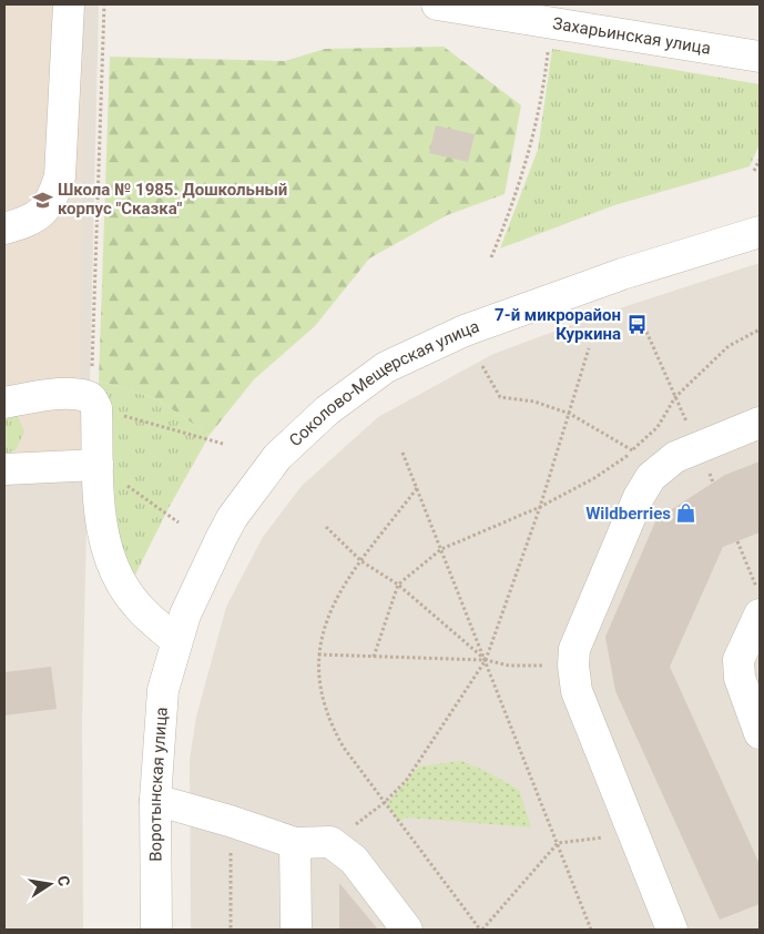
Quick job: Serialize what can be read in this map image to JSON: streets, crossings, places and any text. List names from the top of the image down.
{
  "streets": {
    "street": ["Захарьинская улица", "Соколово-Мещерская улица", "Воротынская улица"]
  },
  "crossings": [
    ["Соколово-Мещерская улица", "Воротынская улица"]
  ],
  "places": {
    "school or university": ["Школа № 1985. Дошкольный корпус \"Сказка\""],
    "bus stop": ["7-й микрорайон Куркина"],
    "shop": ["Wildberries"]
  },
  "north": "right"
}
